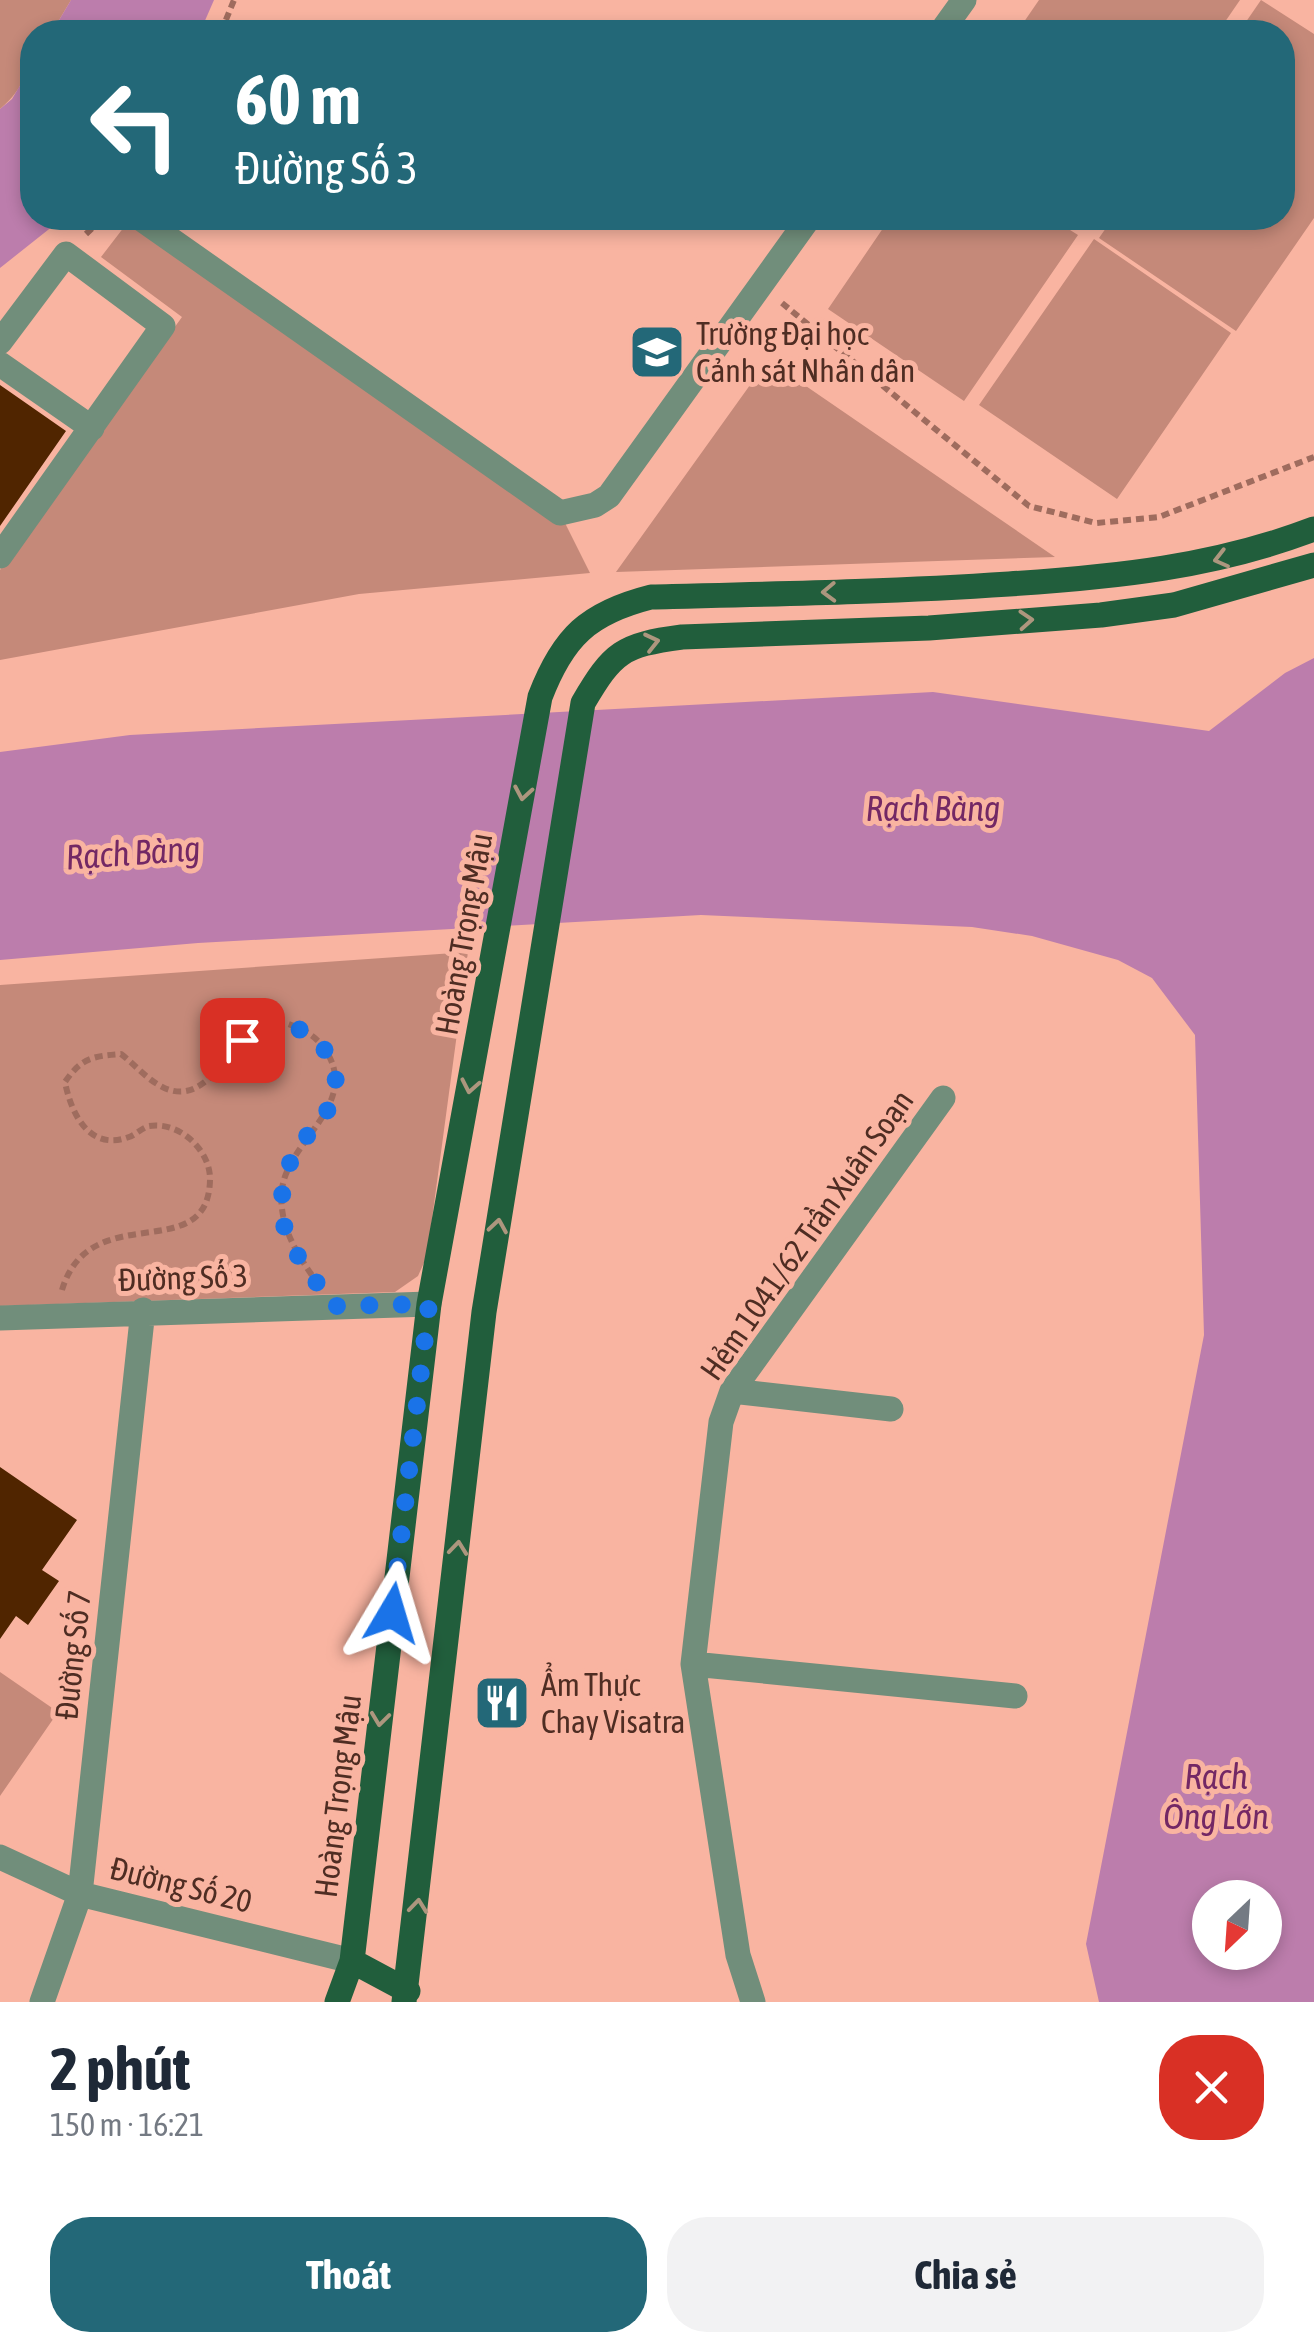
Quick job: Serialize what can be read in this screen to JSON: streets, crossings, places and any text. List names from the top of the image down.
{
  "streets": {
    "main road": ["Hoàng Trọng Mậu"],
    "street": [
      "Hẻm 1041/62 Trần Xuân Soạn",
      "Đường Số 3",
      "Đường Số 7",
      "Đường Số 20"
    ]
  },
  "crossings": [
    ["Hoàng Trọng Mậu", "Đường Số 3"],
    ["Hoàng Trọng Mậu", "Đường Số 20"],
    ["Đường Số 3", "Đường Số 7"],
    ["Đường Số 7", "Đường Số 20"]
  ],
  "one_way": ["Hoàng Trọng Mậu"],
  "water": ["Rạch Bàng", "Rạch Ông Lớn"],
  "places": {
    "school or university": ["Trường Đại học Cảnh sát Nhân dân"],
    "restaurant": ["Ẩm Thực Chay Visatra"]
  },
  "north": "bottom left",
  "page": {
    "turn": ["60 m", "Đường Số 3"],
    "heading": ["2 phút", "150 m · 16:21"],
    "buttons": ["Thoát", "Chia sẻ"]
  }
}
